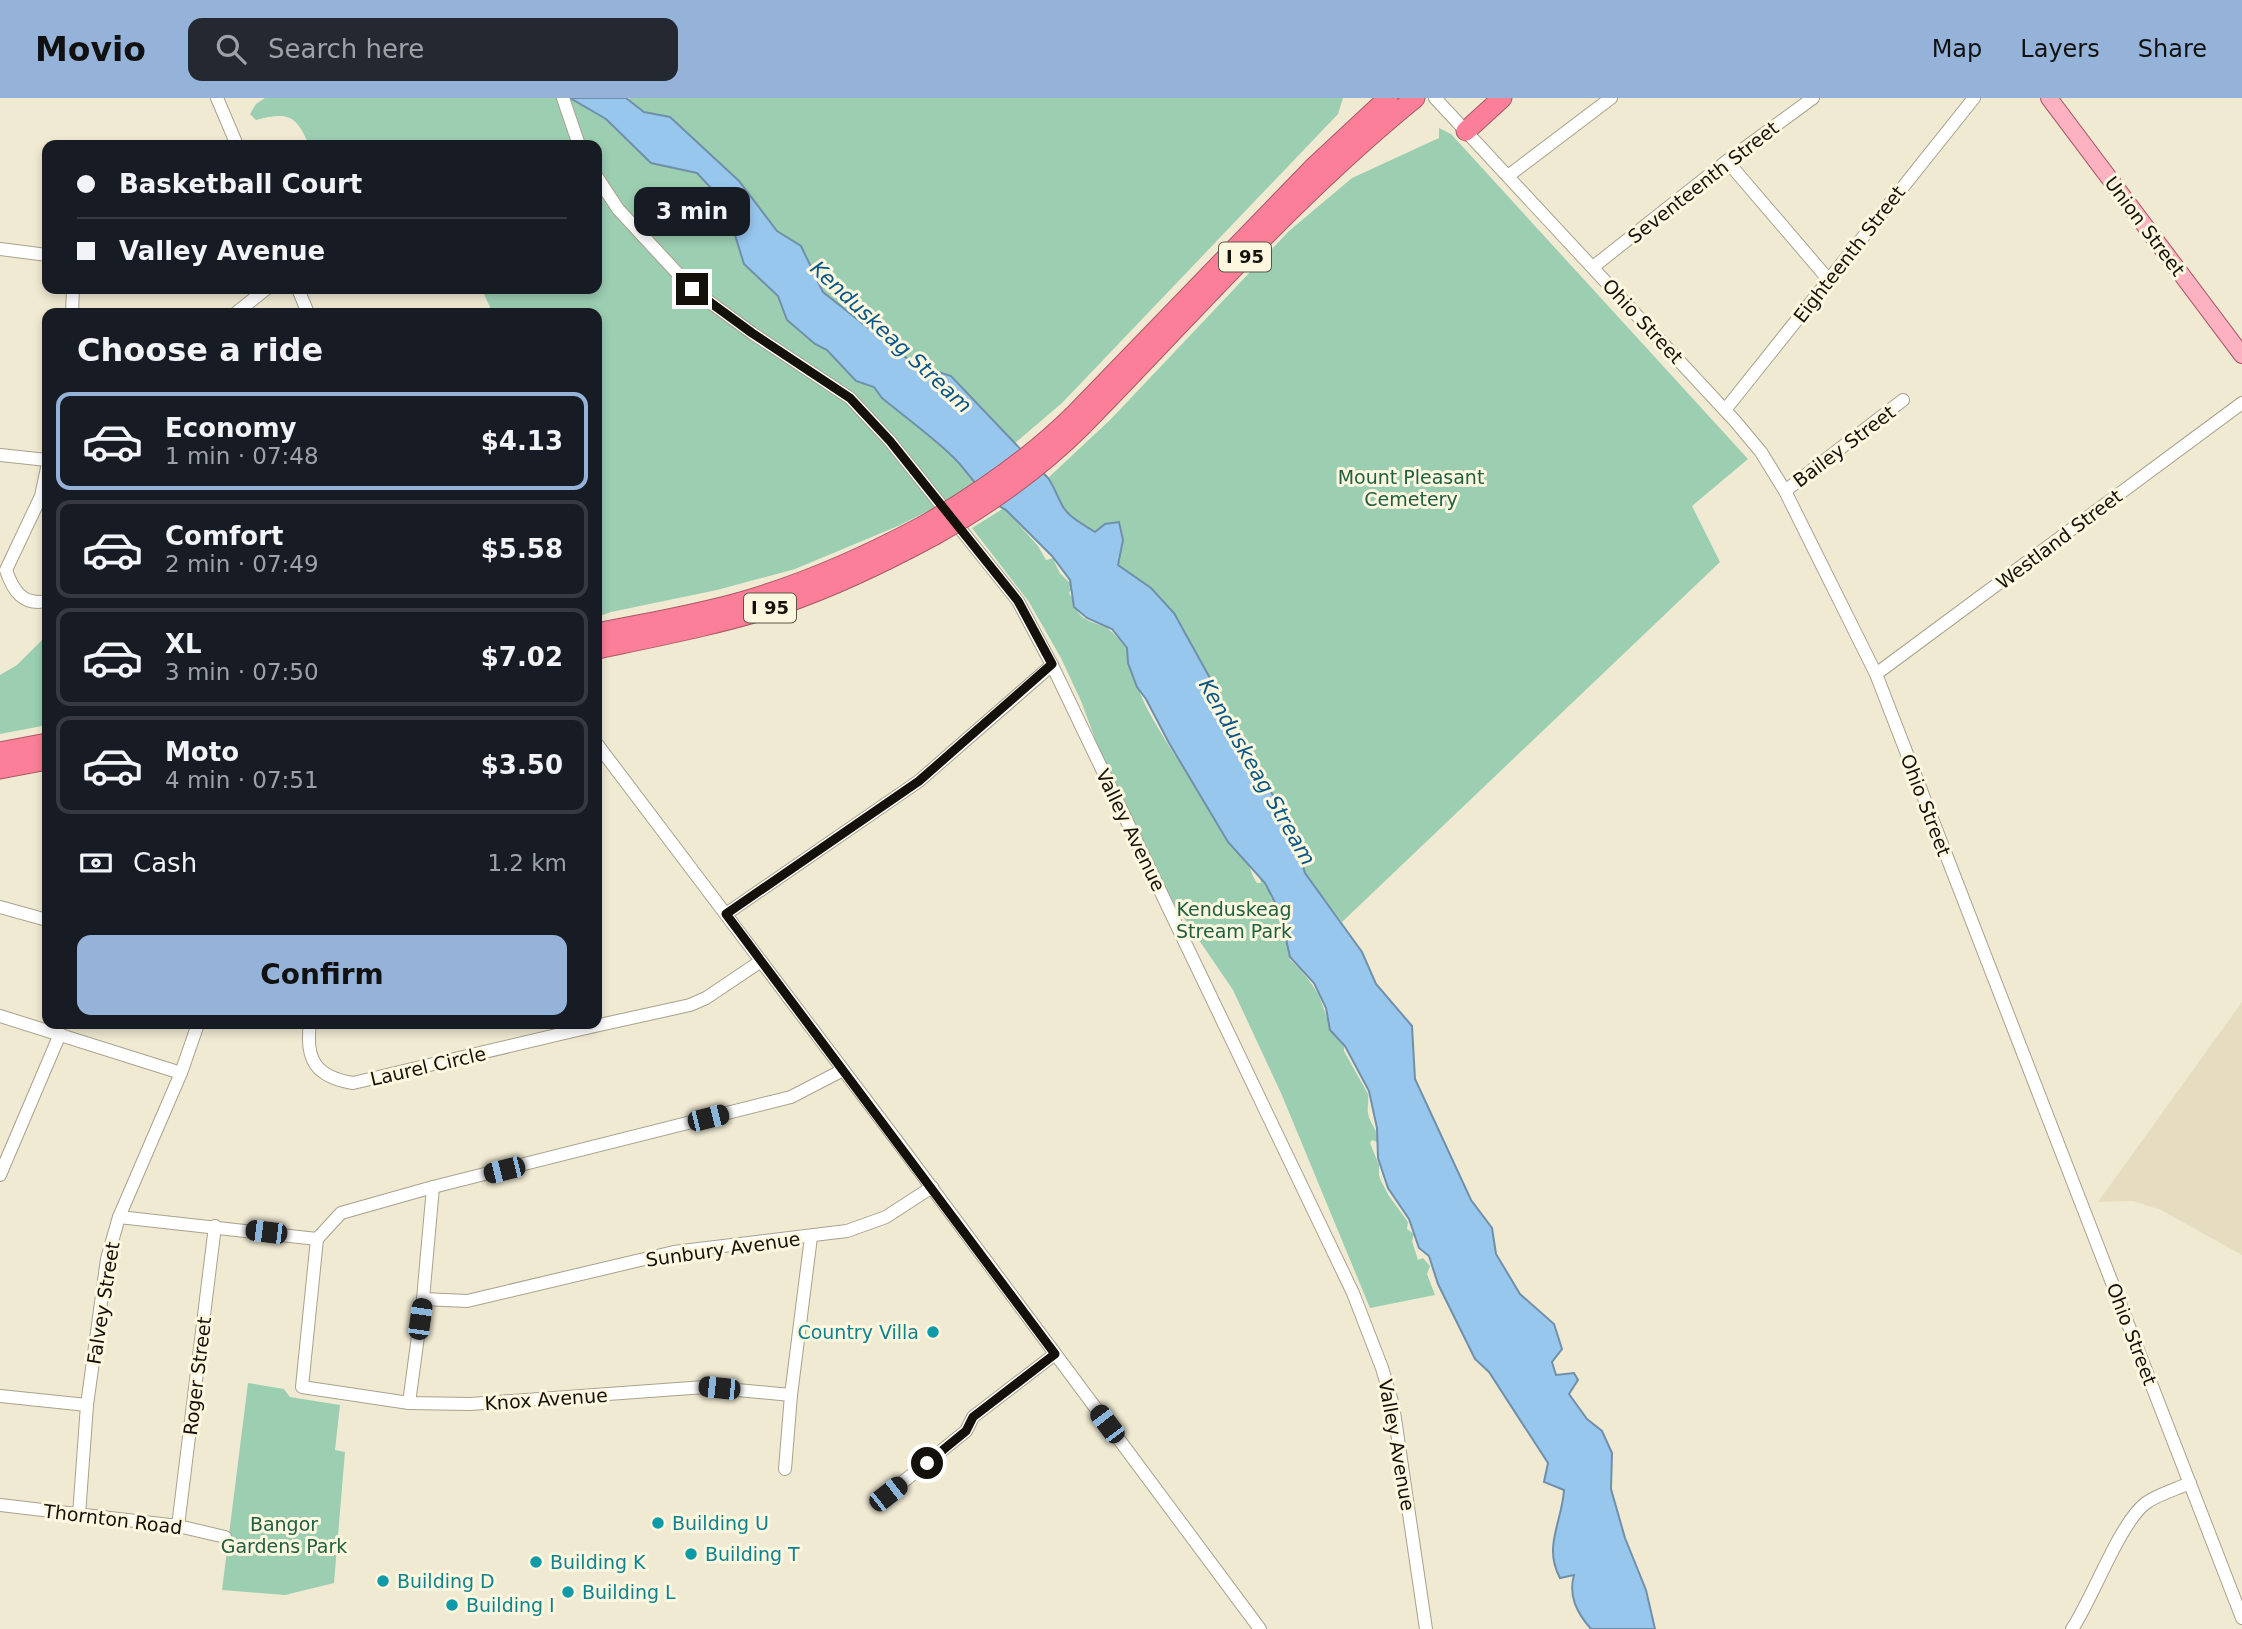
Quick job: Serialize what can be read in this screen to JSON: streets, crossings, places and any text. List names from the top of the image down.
{
  "streets": {
    "highway": ["I 95"],
    "main road": ["Union Street"],
    "street": [
      "Seventeenth Street",
      "Eighteenth Street",
      "Ohio Street",
      "Bailey Street",
      "Westland Street",
      "Valley Avenue",
      "Laurel Circle",
      "Sunbury Avenue",
      "Falvey Street",
      "Roger Street",
      "Knox Avenue",
      "Thornton Road"
    ]
  },
  "crossings": [
    ["Seventeenth Street", "Ohio Street"],
    ["Eighteenth Street", "Ohio Street"],
    ["Ohio Street", "Bailey Street"],
    ["Ohio Street", "Westland Street"],
    ["Falvey Street", "Thornton Road"],
    ["Roger Street", "Thornton Road"]
  ],
  "water": ["Kenduskeag Stream"],
  "parks": ["Mount Pleasant Cemetery", "Kenduskeag Stream Park", "Bangor Gardens Park"],
  "places": [
    "Country Villa",
    "Building U",
    "Building T",
    "Building K",
    "Building D",
    "Building L",
    "Building I"
  ],
  "page": {
    "header": "Movio",
    "search": "Search here",
    "nav": ["Map", "Layers", "Share"],
    "banner": ["Basketball Court", "Valley Avenue"],
    "bubble": "3 min",
    "heading": "Choose a ride",
    "list": [
      {
        "name": "Economy",
        "note": "1 min · 07:48",
        "value": "$4.13"
      },
      {
        "name": "Comfort",
        "note": "2 min · 07:49",
        "value": "$5.58"
      },
      {
        "name": "XL",
        "note": "3 min · 07:50",
        "value": "$7.02"
      },
      {
        "name": "Moto",
        "note": "4 min · 07:51",
        "value": "$3.50"
      }
    ],
    "pay": ["Cash", "1.2 km"],
    "buttons": "Confirm"
  }
}
